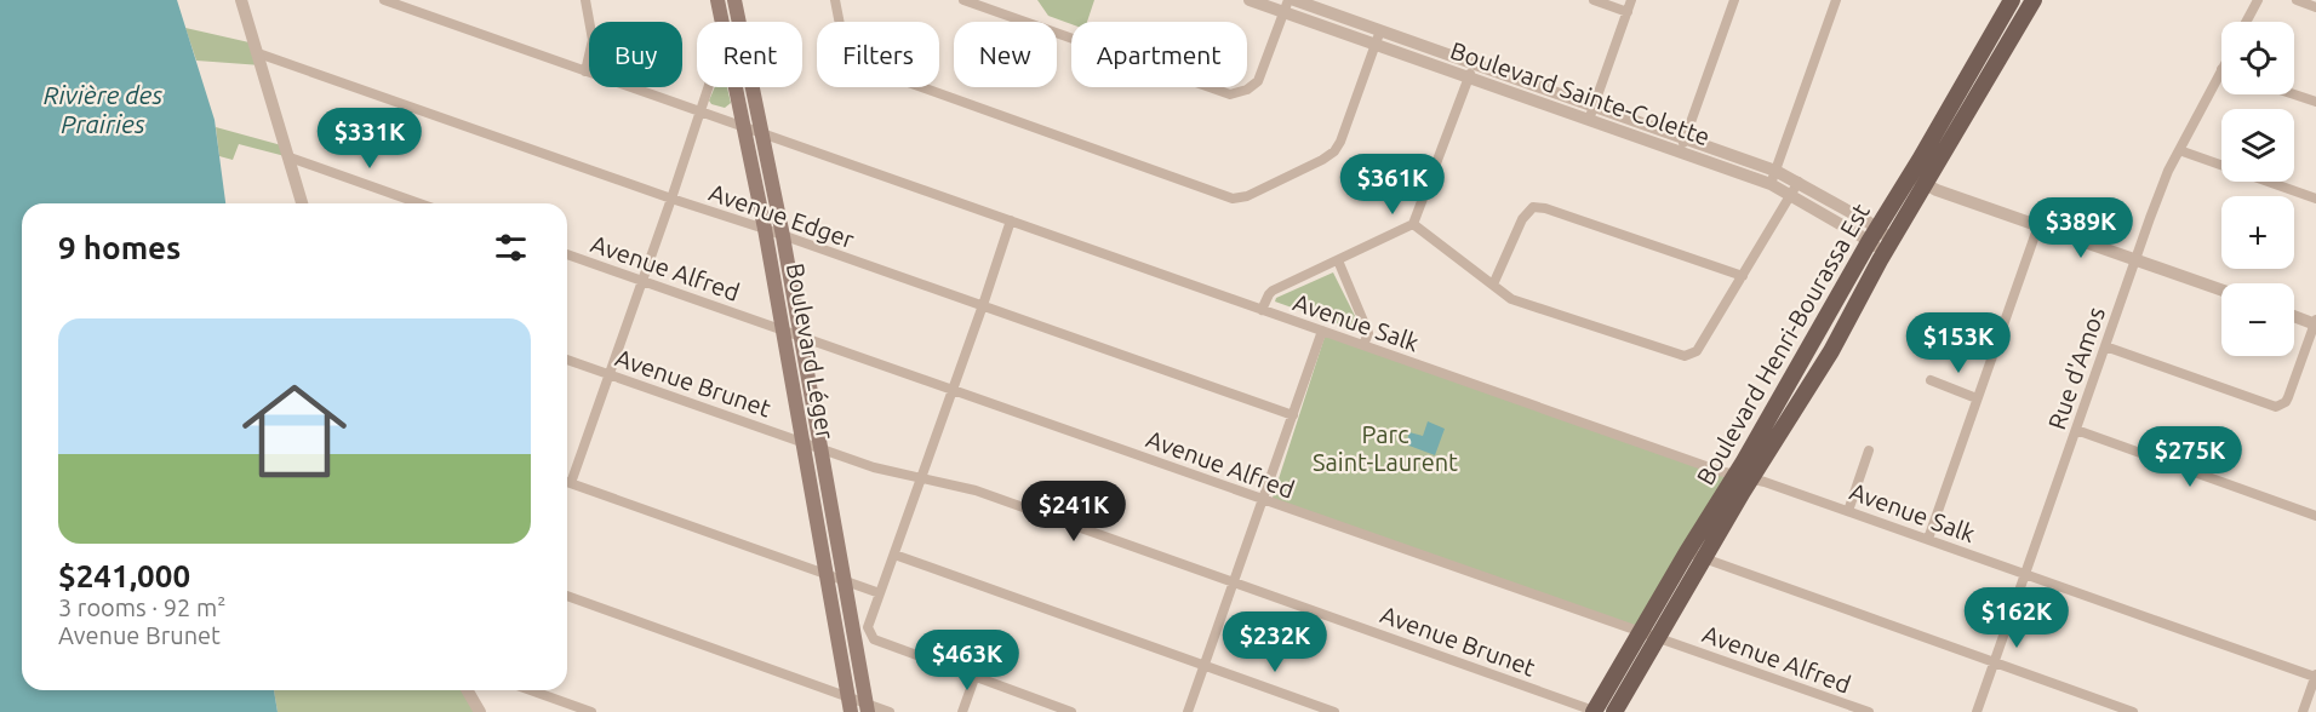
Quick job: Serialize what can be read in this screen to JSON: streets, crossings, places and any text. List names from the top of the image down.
{
  "streets": {
    "main road": ["Boulevard Henri-Bourassa Est", "Boulevard Léger"],
    "street": [
      "Boulevard Sainte-Colette",
      "Avenue Edger",
      "Avenue Alfred",
      "Avenue Salk",
      "Rue d'Amos",
      "Avenue Brunet"
    ]
  },
  "crossings": [
    ["Boulevard Sainte-Colette", "Boulevard Henri-Bourassa Est"],
    ["Avenue Edger", "Boulevard Léger"],
    ["Avenue Alfred", "Boulevard Henri-Bourassa Est"],
    ["Avenue Alfred", "Boulevard Léger"],
    ["Avenue Salk", "Boulevard Henri-Bourassa Est"],
    ["Avenue Salk", "Boulevard Léger"],
    ["Avenue Salk", "Rue d'Amos"],
    ["Boulevard Henri-Bourassa Est", "Avenue Brunet"],
    ["Boulevard Léger", "Avenue Brunet"]
  ],
  "water": ["Rivière des Prairies"],
  "parks": ["Parc Saint-Laurent"],
  "page": {
    "map_buttons": ["+", "−"],
    "chip": [
      "Buy",
      "Rent",
      "Filters",
      "New",
      "Apartment"
    ],
    "price": [
      "$331K",
      "$361K",
      "$389K",
      "$153K",
      "$275K",
      "$241K",
      "$162K",
      "$232K",
      "$463K"
    ],
    "heading": "9 homes",
    "list": [
      {
        "name": "$241,000",
        "note": "3 rooms · 92 m² · Avenue Brunet"
      }
    ]
  }
}
